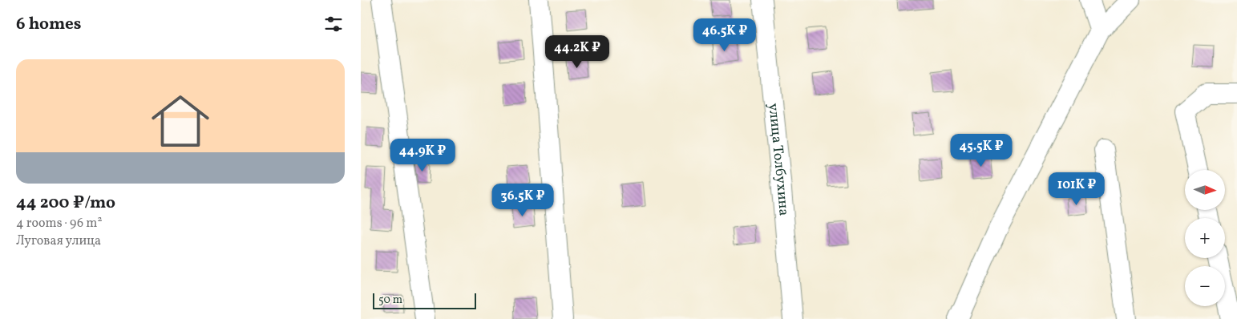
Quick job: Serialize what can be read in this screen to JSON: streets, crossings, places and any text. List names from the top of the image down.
{
  "streets": {
    "street": ["улица Толбухина"]
  },
  "scale_bar": "50 m",
  "north": "right",
  "page": {
    "heading": "6 homes",
    "price": [
      "46.5K ₽",
      "44.2K ₽",
      "45.5K ₽",
      "44.9K ₽",
      "101K ₽",
      "36.5K ₽"
    ],
    "list": [
      {
        "name": "44 200 ₽/mo",
        "note": "4 rooms · 96 m² · Луговая улица"
      }
    ],
    "map_buttons": ["+", "−"],
    "scale": "50 m"
  }
}
